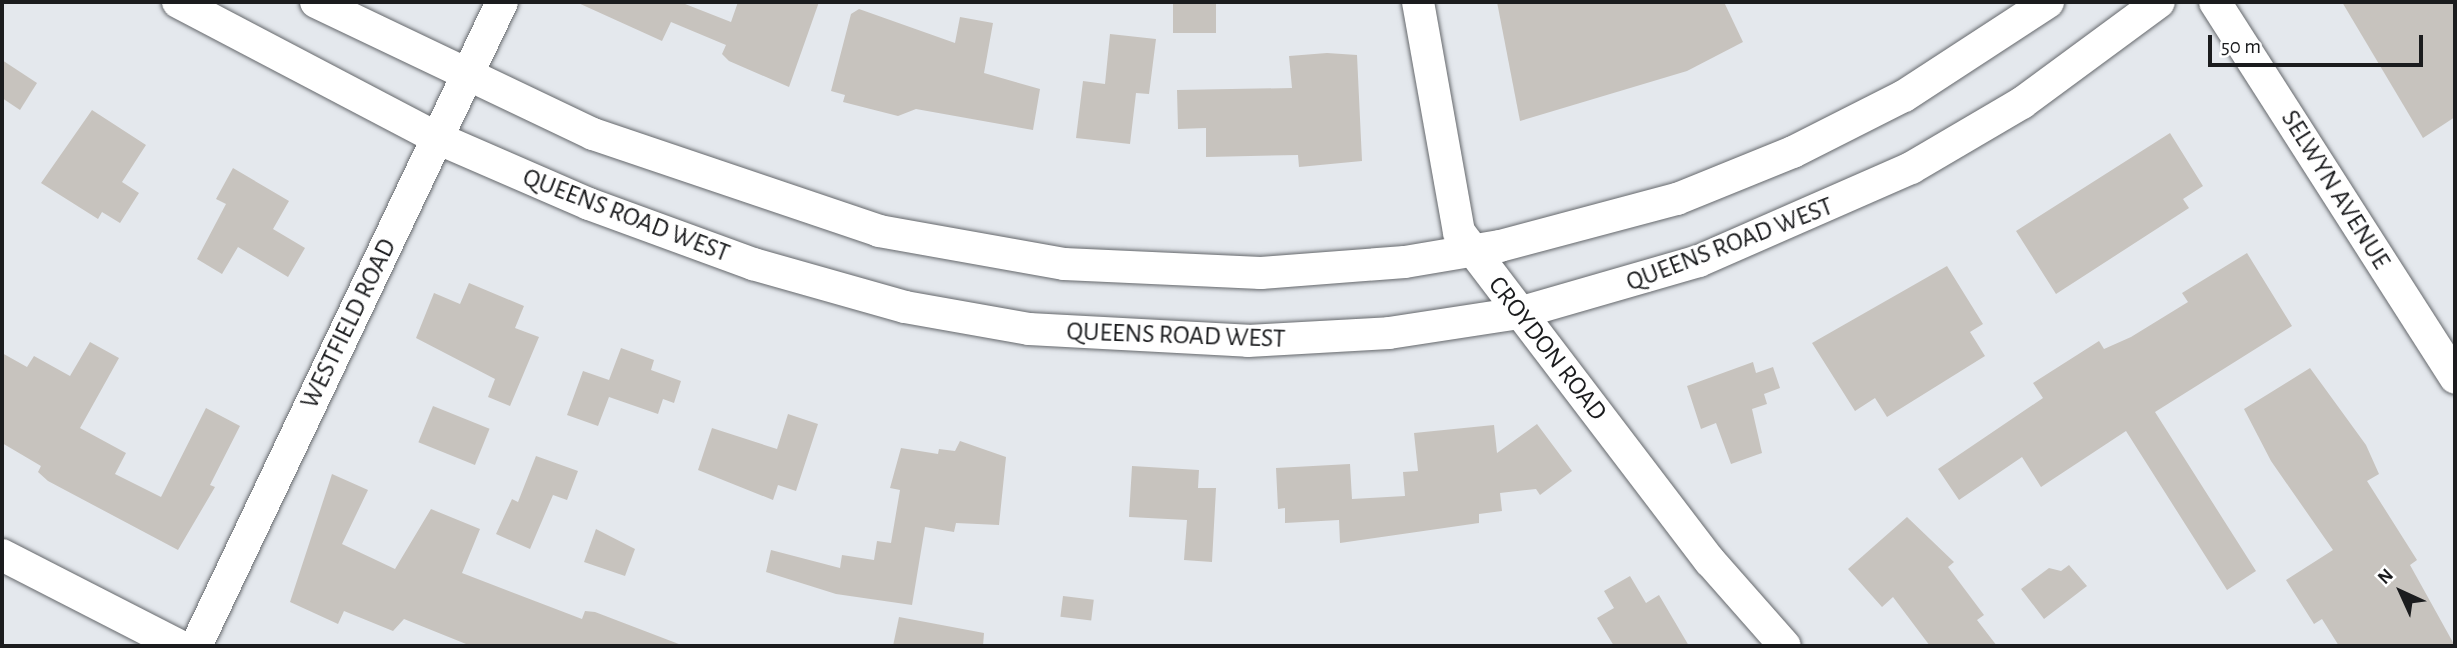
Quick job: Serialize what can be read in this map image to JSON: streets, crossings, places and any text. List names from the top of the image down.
{
  "streets": {
    "street": [
      "SELWYN AVENUE",
      "QUEENS ROAD WEST",
      "WESTFIELD ROAD",
      "CROYDON ROAD"
    ]
  },
  "crossings": [
    ["QUEENS ROAD WEST", "WESTFIELD ROAD"],
    ["QUEENS ROAD WEST", "CROYDON ROAD"]
  ],
  "scale_bar": "50 m",
  "north": "top left"
}
